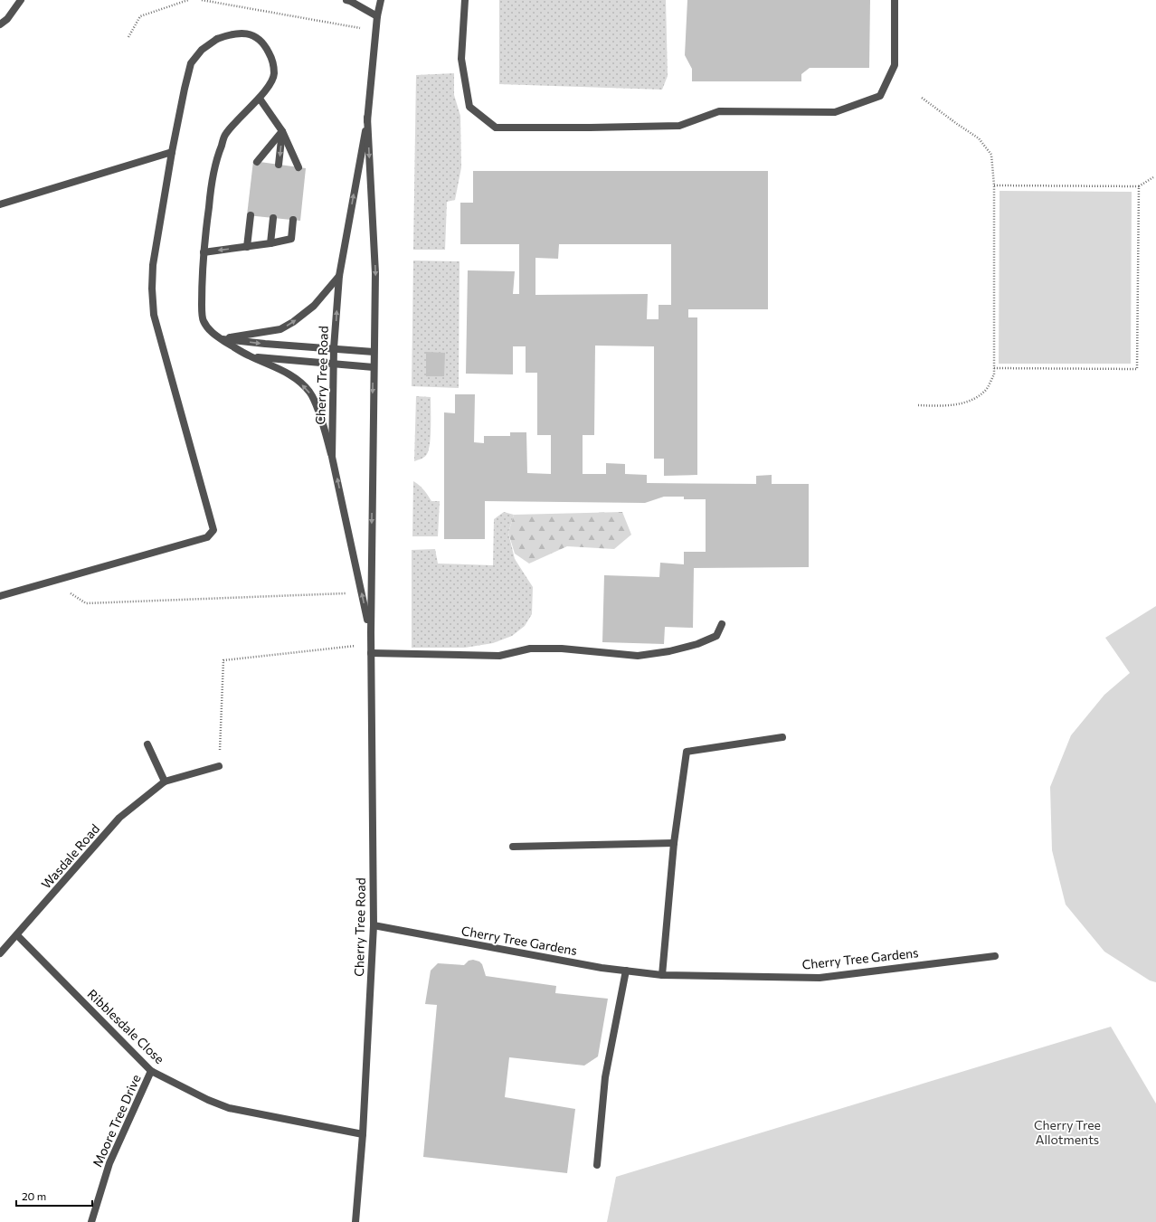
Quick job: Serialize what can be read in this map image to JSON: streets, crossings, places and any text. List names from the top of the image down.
{
  "streets": {
    "street": [
      "Cherry Tree Road",
      "Wasdale Road",
      "Cherry Tree Gardens",
      "Ribblesdale Close",
      "Moore Tree Drive"
    ]
  },
  "crossings": [
    ["Cherry Tree Road", "Cherry Tree Gardens"],
    ["Cherry Tree Road", "Ribblesdale Close"],
    ["Wasdale Road", "Ribblesdale Close"],
    ["Ribblesdale Close", "Moore Tree Drive"]
  ],
  "parks": ["Cherry Tree Allotments"],
  "scale_bar": "20 m"
}
